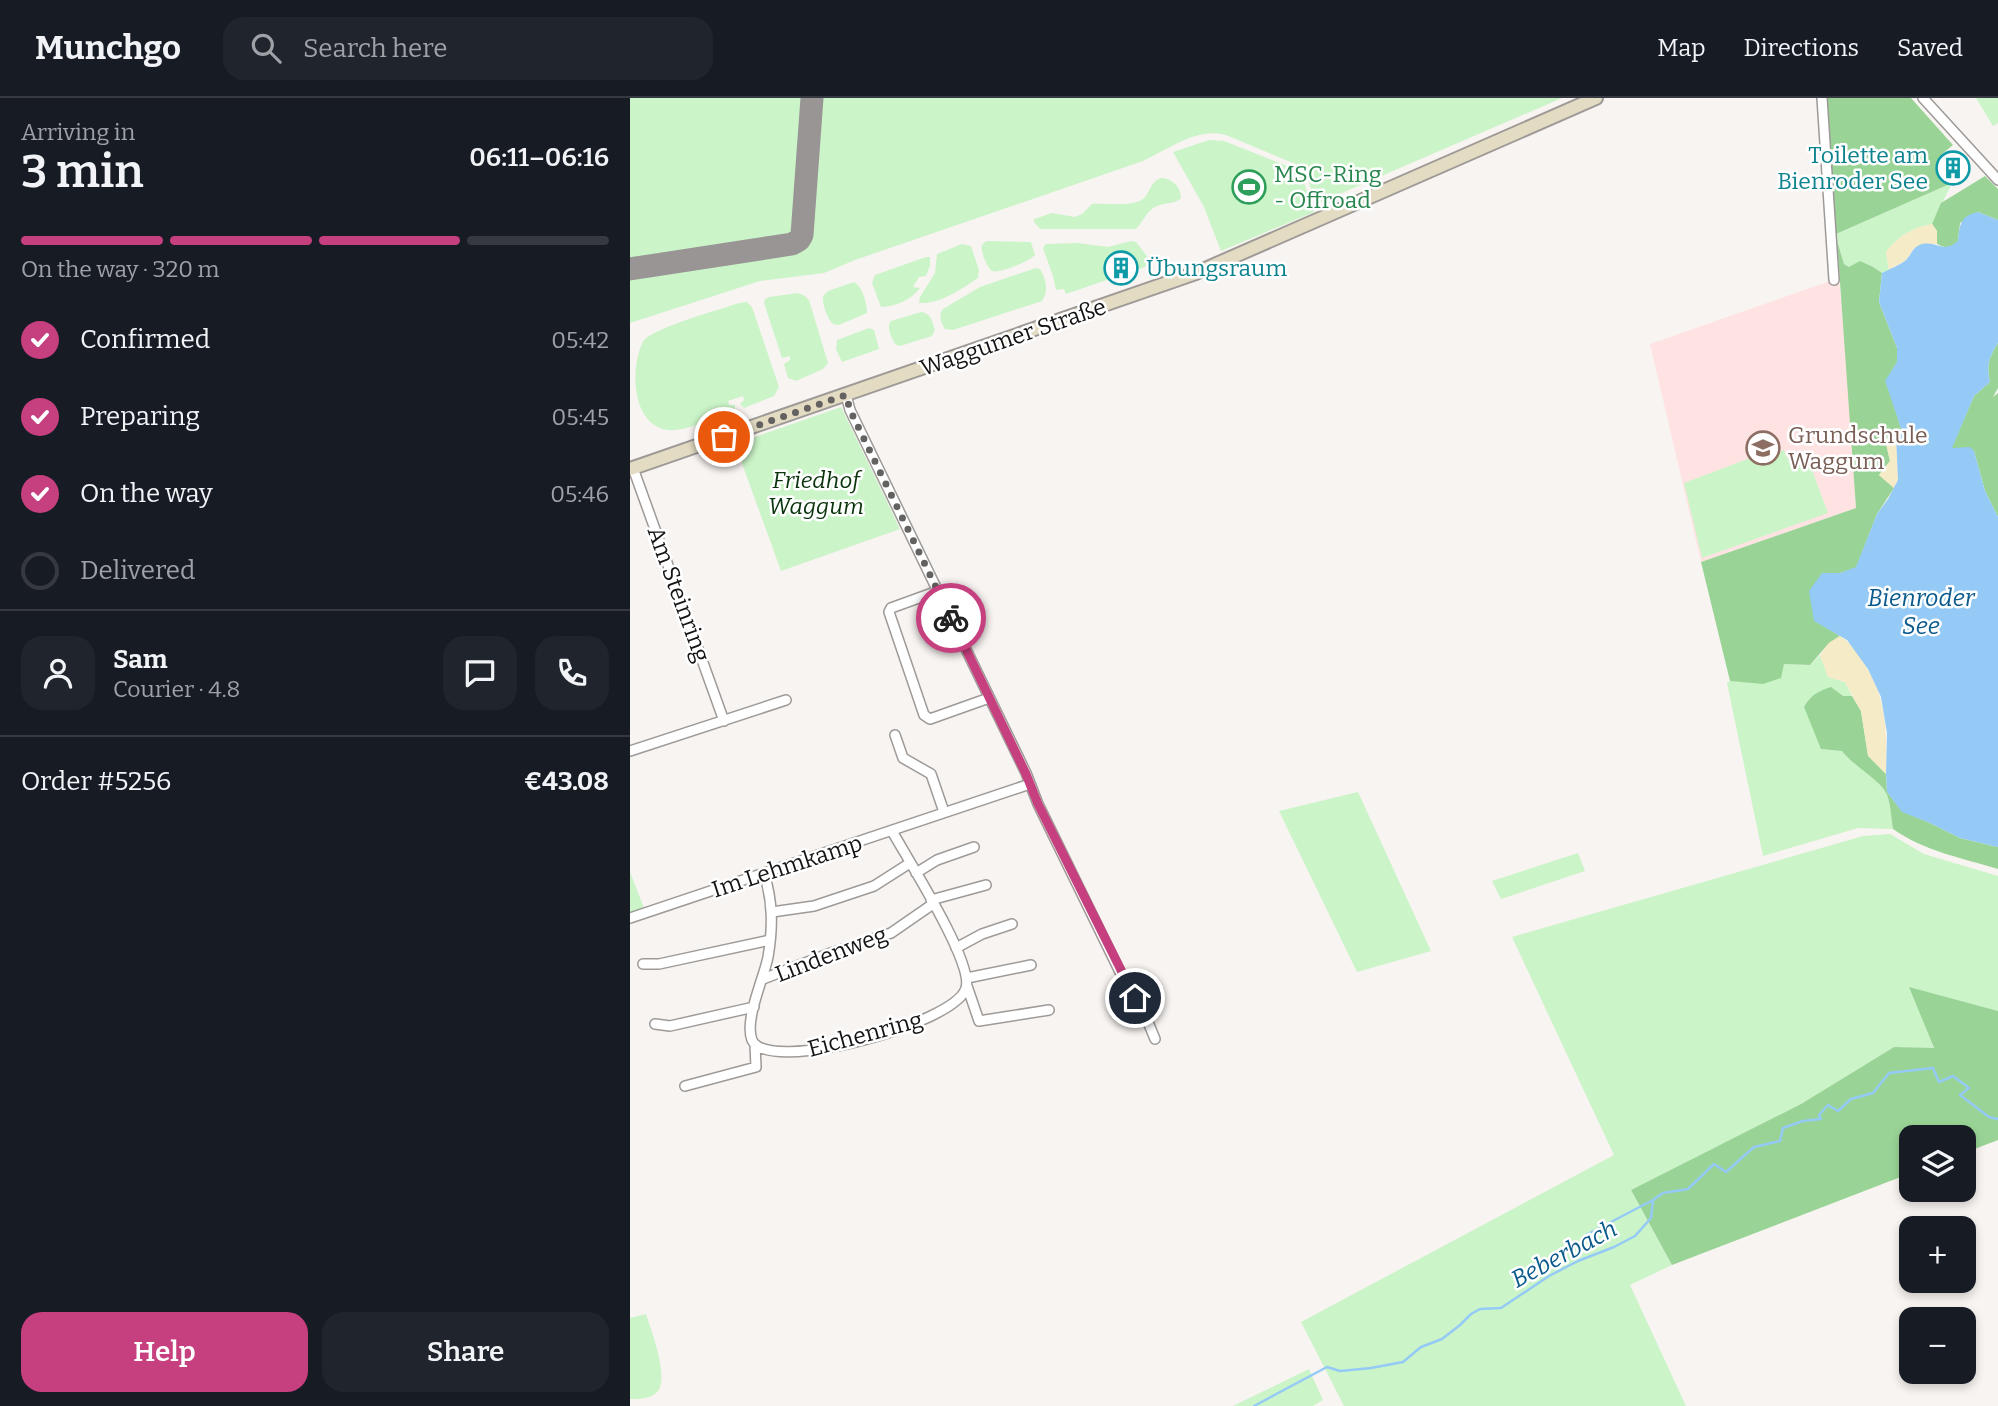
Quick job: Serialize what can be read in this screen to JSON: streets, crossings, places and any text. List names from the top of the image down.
{
  "streets": {
    "street": [
      "Waggumer Straße",
      "Am Steinring",
      "Im Lehmkamp",
      "Lindenweg",
      "Eichenring"
    ]
  },
  "crossings": [
    ["Waggumer Straße", "Am Steinring"]
  ],
  "water": ["Bienroder See", "Beberbach"],
  "parks": ["Friedhof Waggum"],
  "places": {
    "building": ["Toilette am Bienroder See", "Übungsraum"],
    "sports": ["MSC-Ring - Offroad"],
    "school or university": ["Grundschule Waggum"]
  },
  "page": {
    "header": "Munchgo",
    "search": "Search here",
    "nav": ["Map", "Directions", "Saved"],
    "heading": ["3 min", "Arriving in", "06:11–06:16"],
    "panel": [
      "Sam",
      "Courier · 4.8",
      "Order #5256",
      "€43.08"
    ],
    "bar": "On the way · 320 m",
    "list": [
      ["Confirmed", "05:42"],
      ["Preparing", "05:45"],
      ["On the way", "05:46"],
      "Delivered"
    ],
    "map_buttons": ["+", "−"],
    "buttons": ["Help", "Share"]
  }
}
